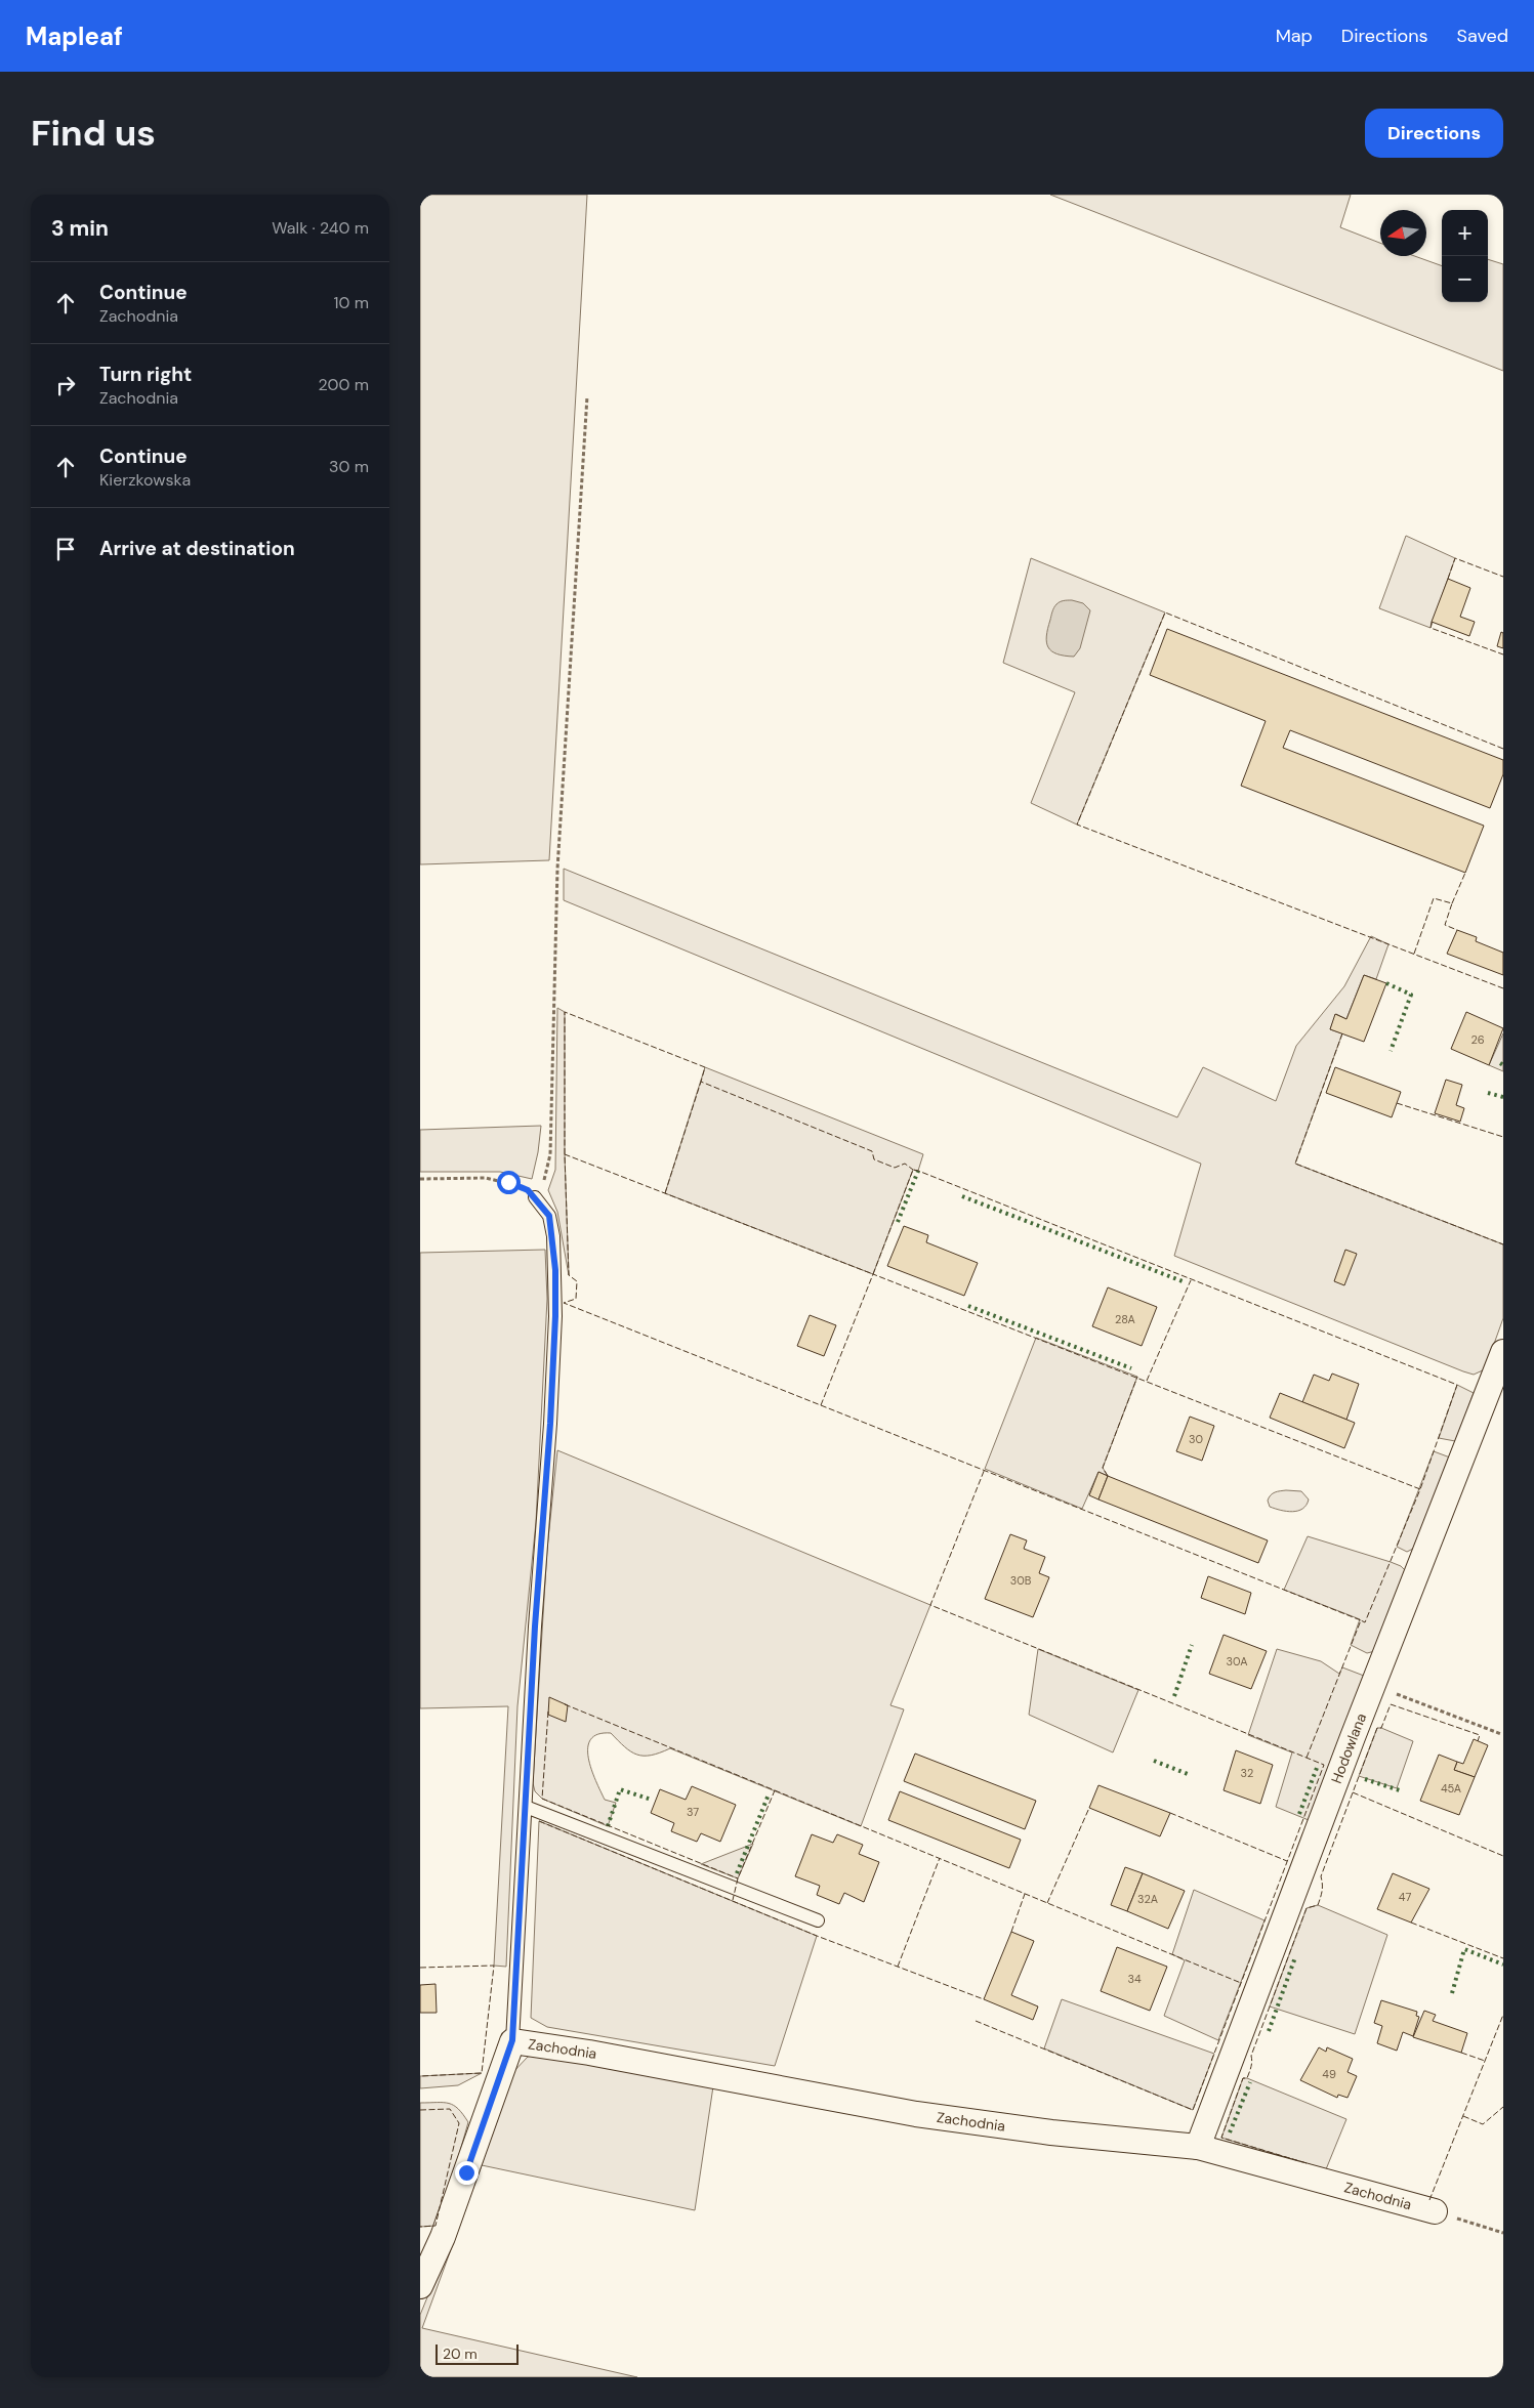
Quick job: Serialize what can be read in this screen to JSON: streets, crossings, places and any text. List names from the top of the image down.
{
  "streets": {
    "street": ["Hodowlana", "Zachodnia"]
  },
  "crossings": [
    ["Hodowlana", "Zachodnia"]
  ],
  "house_numbers": [
    "26",
    "28A",
    "30",
    "30B",
    "30A",
    "32",
    "45A",
    "37",
    "47",
    "32A",
    "34",
    "49"
  ],
  "scale_bar": "20 m",
  "north": "left",
  "page": {
    "header": "Mapleaf",
    "nav": ["Map", "Directions", "Saved"],
    "buttons": "Directions",
    "title": "Find us",
    "heading": ["3 min", "Walk · 240 m"],
    "map_buttons": ["+", "−"],
    "list": [
      ["Continue", "Zachodnia", "10 m"],
      ["Turn right", "Zachodnia", "200 m"],
      ["Continue", "Kierzkowska", "30 m"],
      "Arrive at destination"
    ],
    "scale": "20 m"
  }
}
